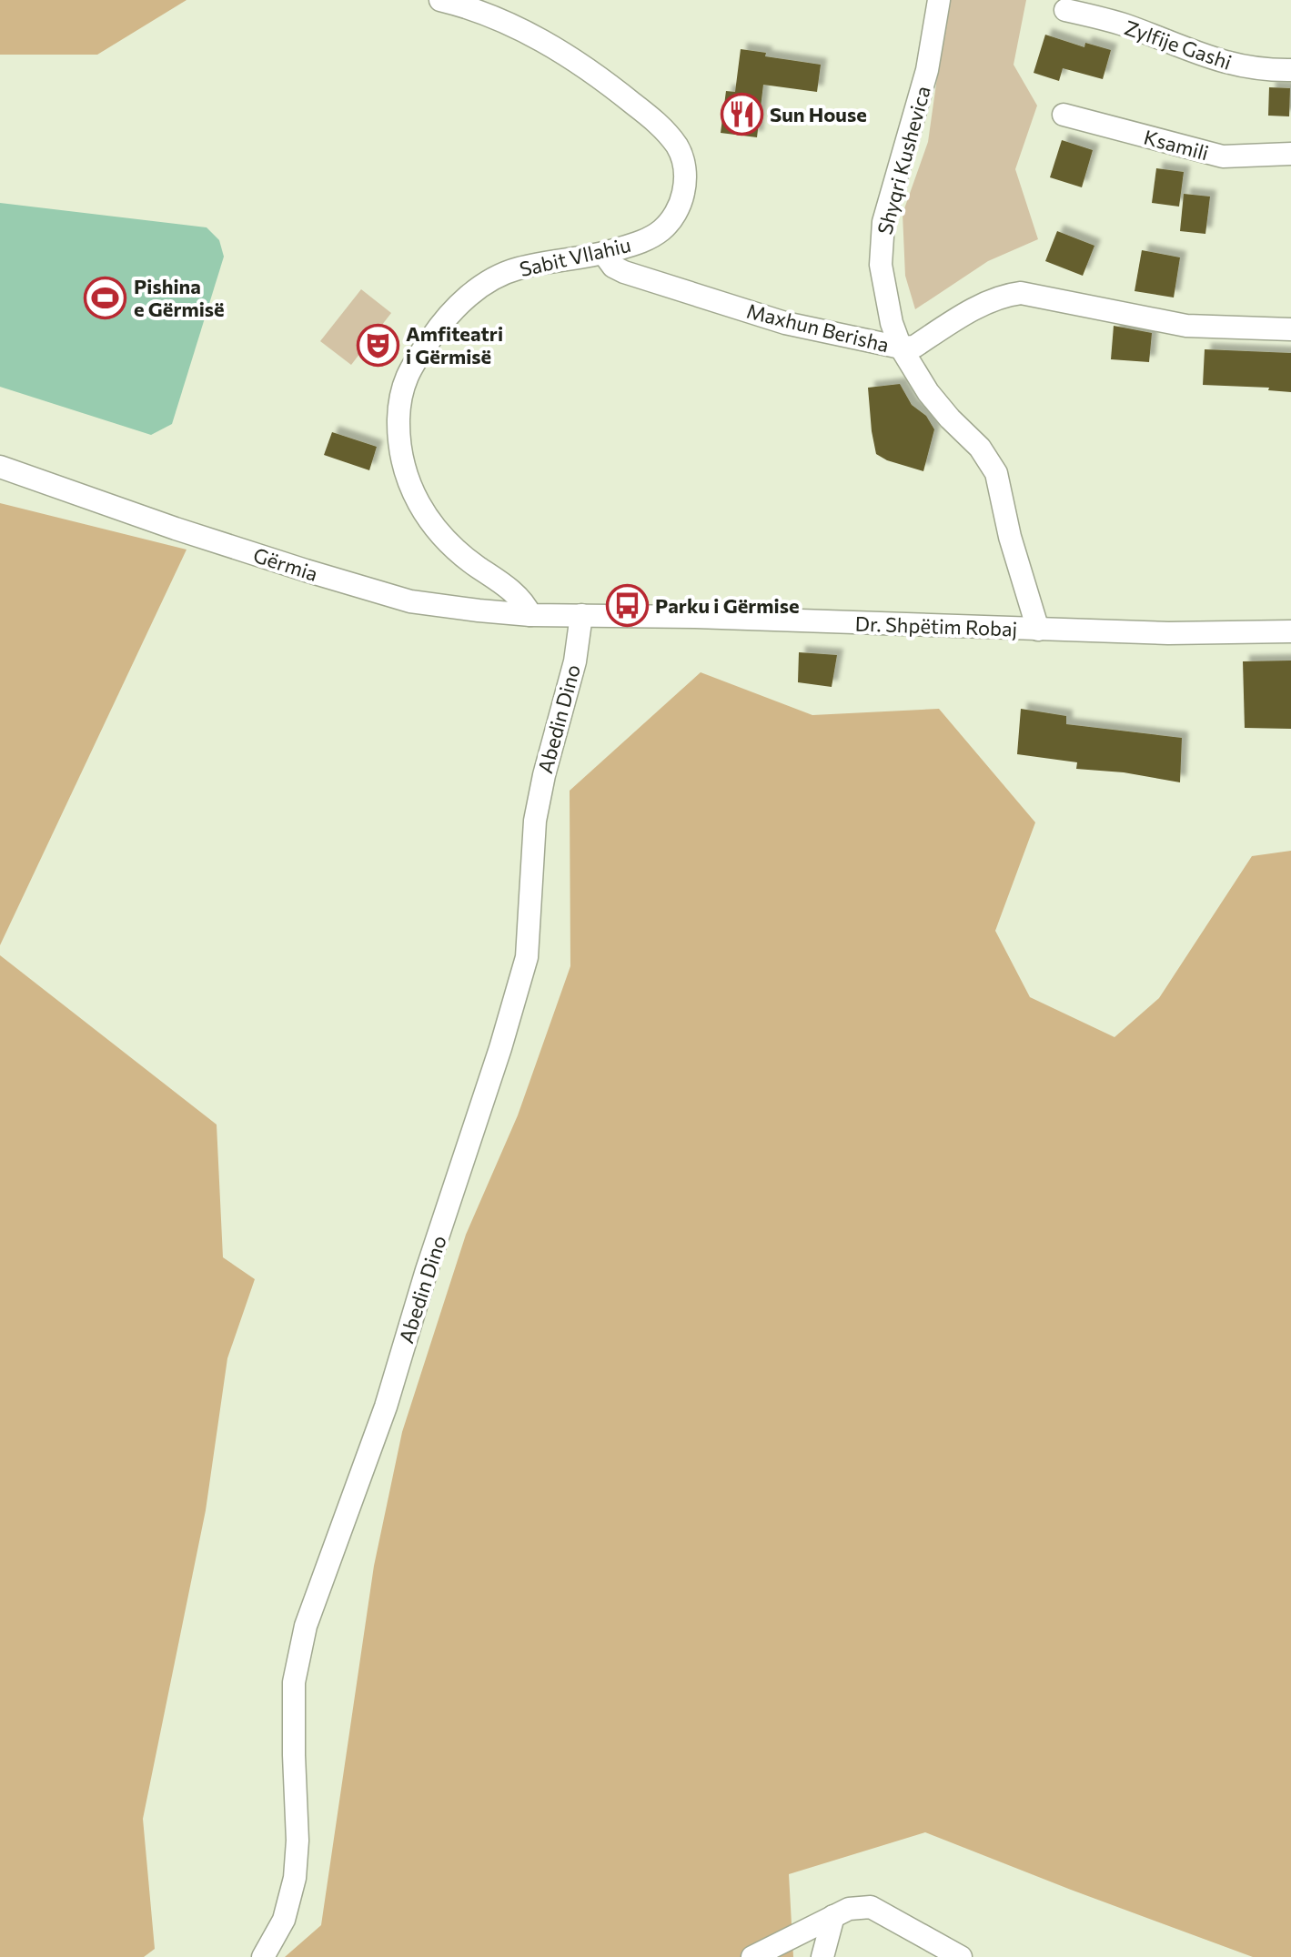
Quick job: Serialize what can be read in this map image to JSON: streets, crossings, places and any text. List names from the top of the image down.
{
  "streets": {
    "street": [
      "Zylfije Gashi",
      "Ksamili",
      "Shyqri Kushevica",
      "Sabit Vllahiu",
      "Maxhun Berisha",
      "Gërmia",
      "Dr. Shpëtim Robaj",
      "Abedin Dino"
    ]
  },
  "crossings": [
    ["Shyqri Kushevica", "Maxhun Berisha"],
    ["Shyqri Kushevica", "Dr. Shpëtim Robaj"],
    ["Sabit Vllahiu", "Maxhun Berisha"],
    ["Sabit Vllahiu", "Gërmia"],
    ["Gërmia", "Dr. Shpëtim Robaj"],
    ["Gërmia", "Abedin Dino"],
    ["Dr. Shpëtim Robaj", "Abedin Dino"]
  ],
  "places": {
    "restaurant": ["Sun House"],
    "sports": ["Pishina e Gërmisë"],
    "theatre": ["Amfiteatri i Gërmisë"],
    "bus stop": ["Parku i Gërmise"]
  }
}
